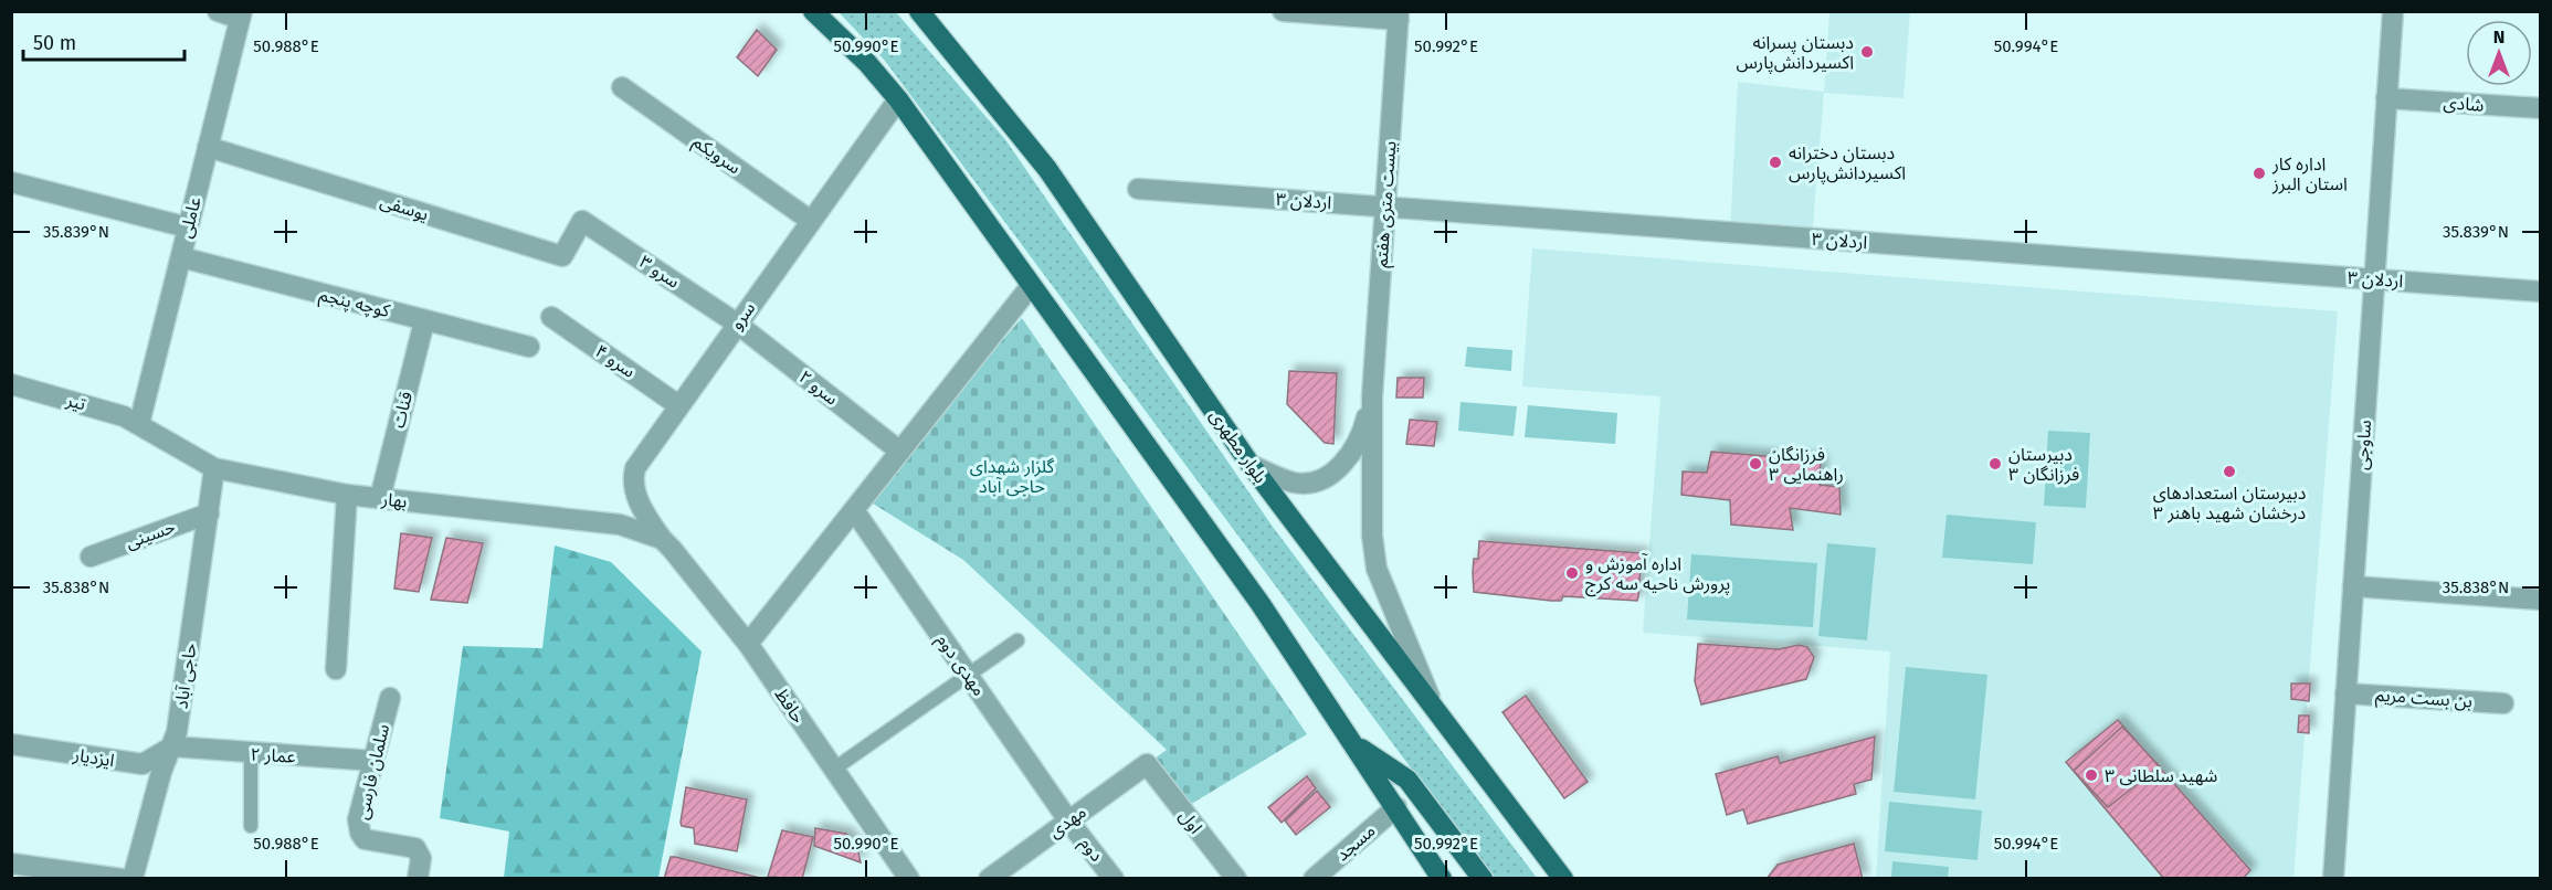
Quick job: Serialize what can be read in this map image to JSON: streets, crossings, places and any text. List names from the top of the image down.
{
  "streets": {
    "main road": ["بلوار مطهری"],
    "street": [
      "شادی",
      "سرویکم",
      "اردلان ۳",
      "بیست متری هفتم",
      "یوسفی",
      "عاملی",
      "سرو ۳",
      "کوچه پنجم",
      "سرو",
      "سرو ۴",
      "سرو ۲",
      "تیر",
      "قنات",
      "ساوجی",
      "بهار",
      "حسینی",
      "مهدی دوم",
      "حاجی آباد",
      "بن بست مریم",
      "حافظ",
      "عمار ۲",
      "ایزدیار",
      "سلمان فارسی",
      "مهدی",
      "اول",
      "مسجد",
      "دوم"
    ]
  },
  "crossings": [
    ["شادی", "ساوجی"],
    ["سرویکم", "سرو"],
    ["اردلان ۳", "بیست متری هفتم"],
    ["اردلان ۳", "ساوجی"],
    ["یوسفی", "عاملی"],
    ["یوسفی", "سرو ۳"],
    ["عاملی", "کوچه پنجم"],
    ["عاملی", "تیر"],
    ["عاملی", "بهار"],
    ["سرو ۳", "سرو"],
    ["سرو ۳", "سرو ۲"],
    ["کوچه پنجم", "قنات"],
    ["سرو", "سرو ۴"],
    ["سرو", "سرو ۲"],
    ["سرو", "بهار"],
    ["سرو", "حافظ"],
    ["تیر", "بهار"],
    ["قنات", "بهار"],
    ["ساوجی", "بن بست مریم"],
    ["بهار", "حاجی آباد"],
    ["بهار", "حافظ"],
    ["حسینی", "حاجی آباد"],
    ["مهدی دوم", "مهدی"],
    ["مهدی دوم", "دوم"],
    ["حاجی آباد", "عمار ۲"],
    ["حاجی آباد", "ایزدیار"],
    ["عمار ۲", "ایزدیار"],
    ["عمار ۲", "سلمان فارسی"],
    ["مهدی", "اول"],
    ["مهدی", "دوم"]
  ],
  "parks": ["گلزار شهدای حاجی آباد"],
  "places": [
    "دبستان پسرانه اکسیر‌دانش‌پارس",
    "دبستان دخترانه اکسیردانش‌پارس",
    "اداره کار استان البرز",
    "فرزانگان ۳ راهنمایی",
    "دبیرستان فرزانگان ۳",
    "دبیرستان استعدادهای درخشان شهید باهنر ۳",
    "اداره آموزش و پرورش ناحیه سه کرج",
    "شهید سلطانی ۳"
  ],
  "scale_bar": "50 m",
  "north": "top",
  "coordinates": [
    "50.988°E",
    "50.990°E",
    "50.992°E",
    "50.994°E",
    "35.839°N",
    "35.838°N"
  ]
}
